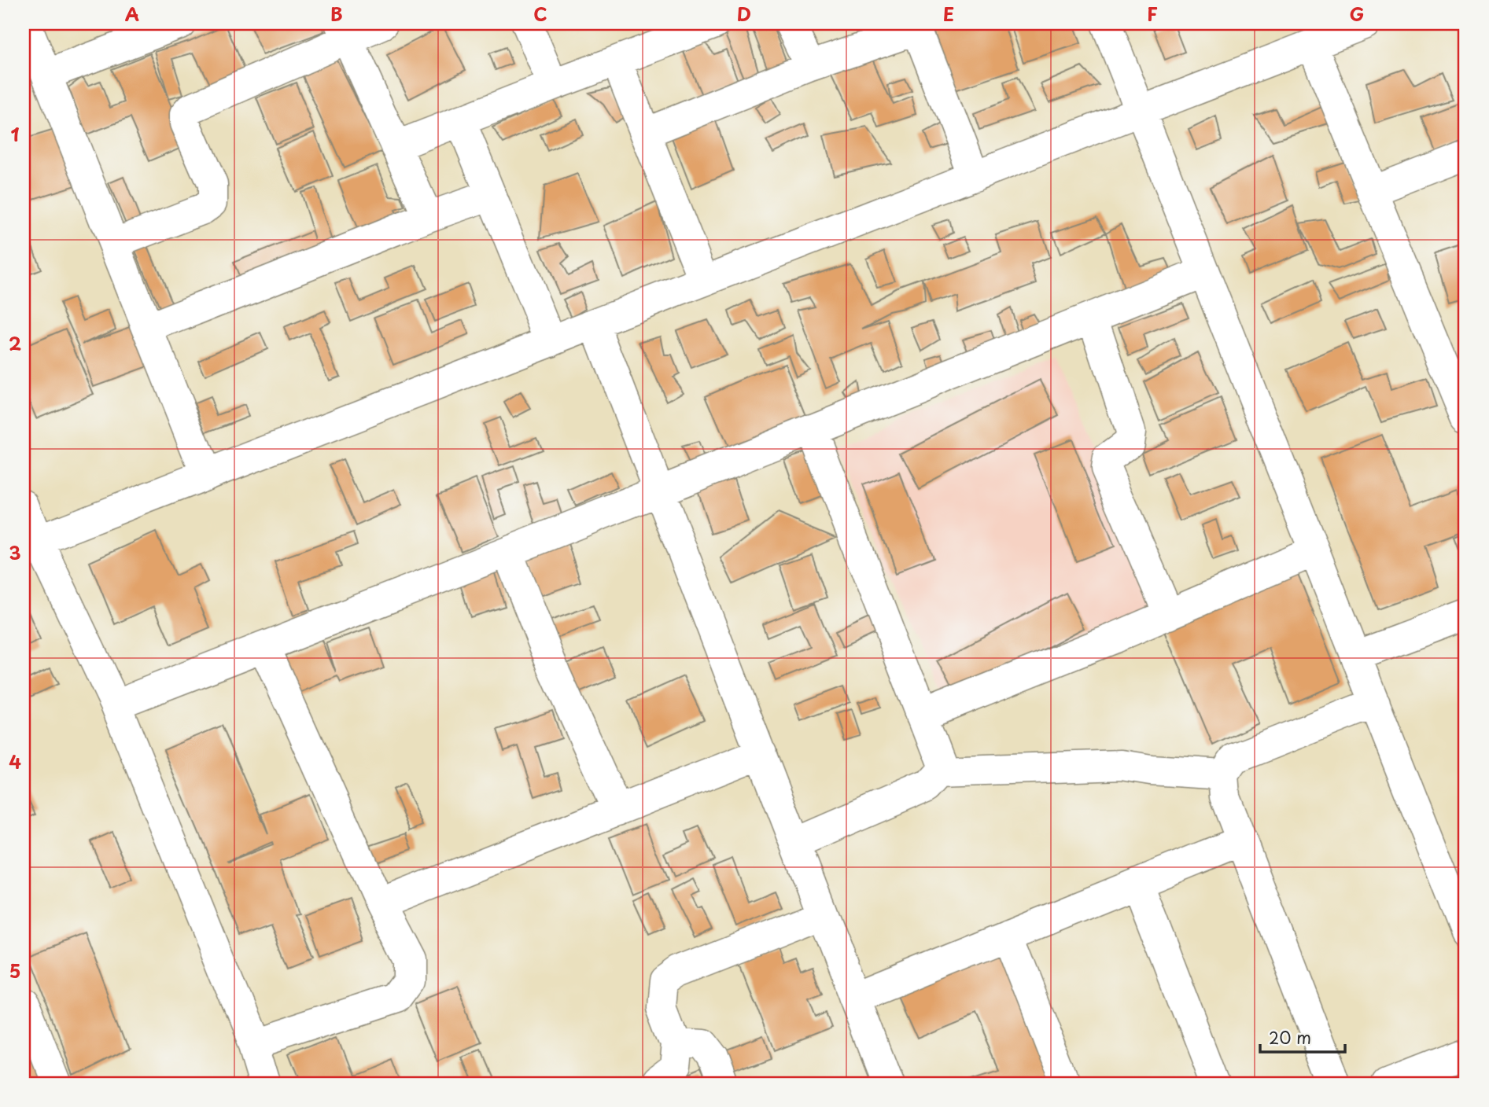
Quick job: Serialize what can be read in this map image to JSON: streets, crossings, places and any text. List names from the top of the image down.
{
  "scale_bar": "20 m",
  "grid": {
    "columns": [
      "A",
      "B",
      "C",
      "D",
      "E",
      "F",
      "G"
    ],
    "rows": [
      "1",
      "2",
      "3",
      "4",
      "5"
    ]
  }
}
